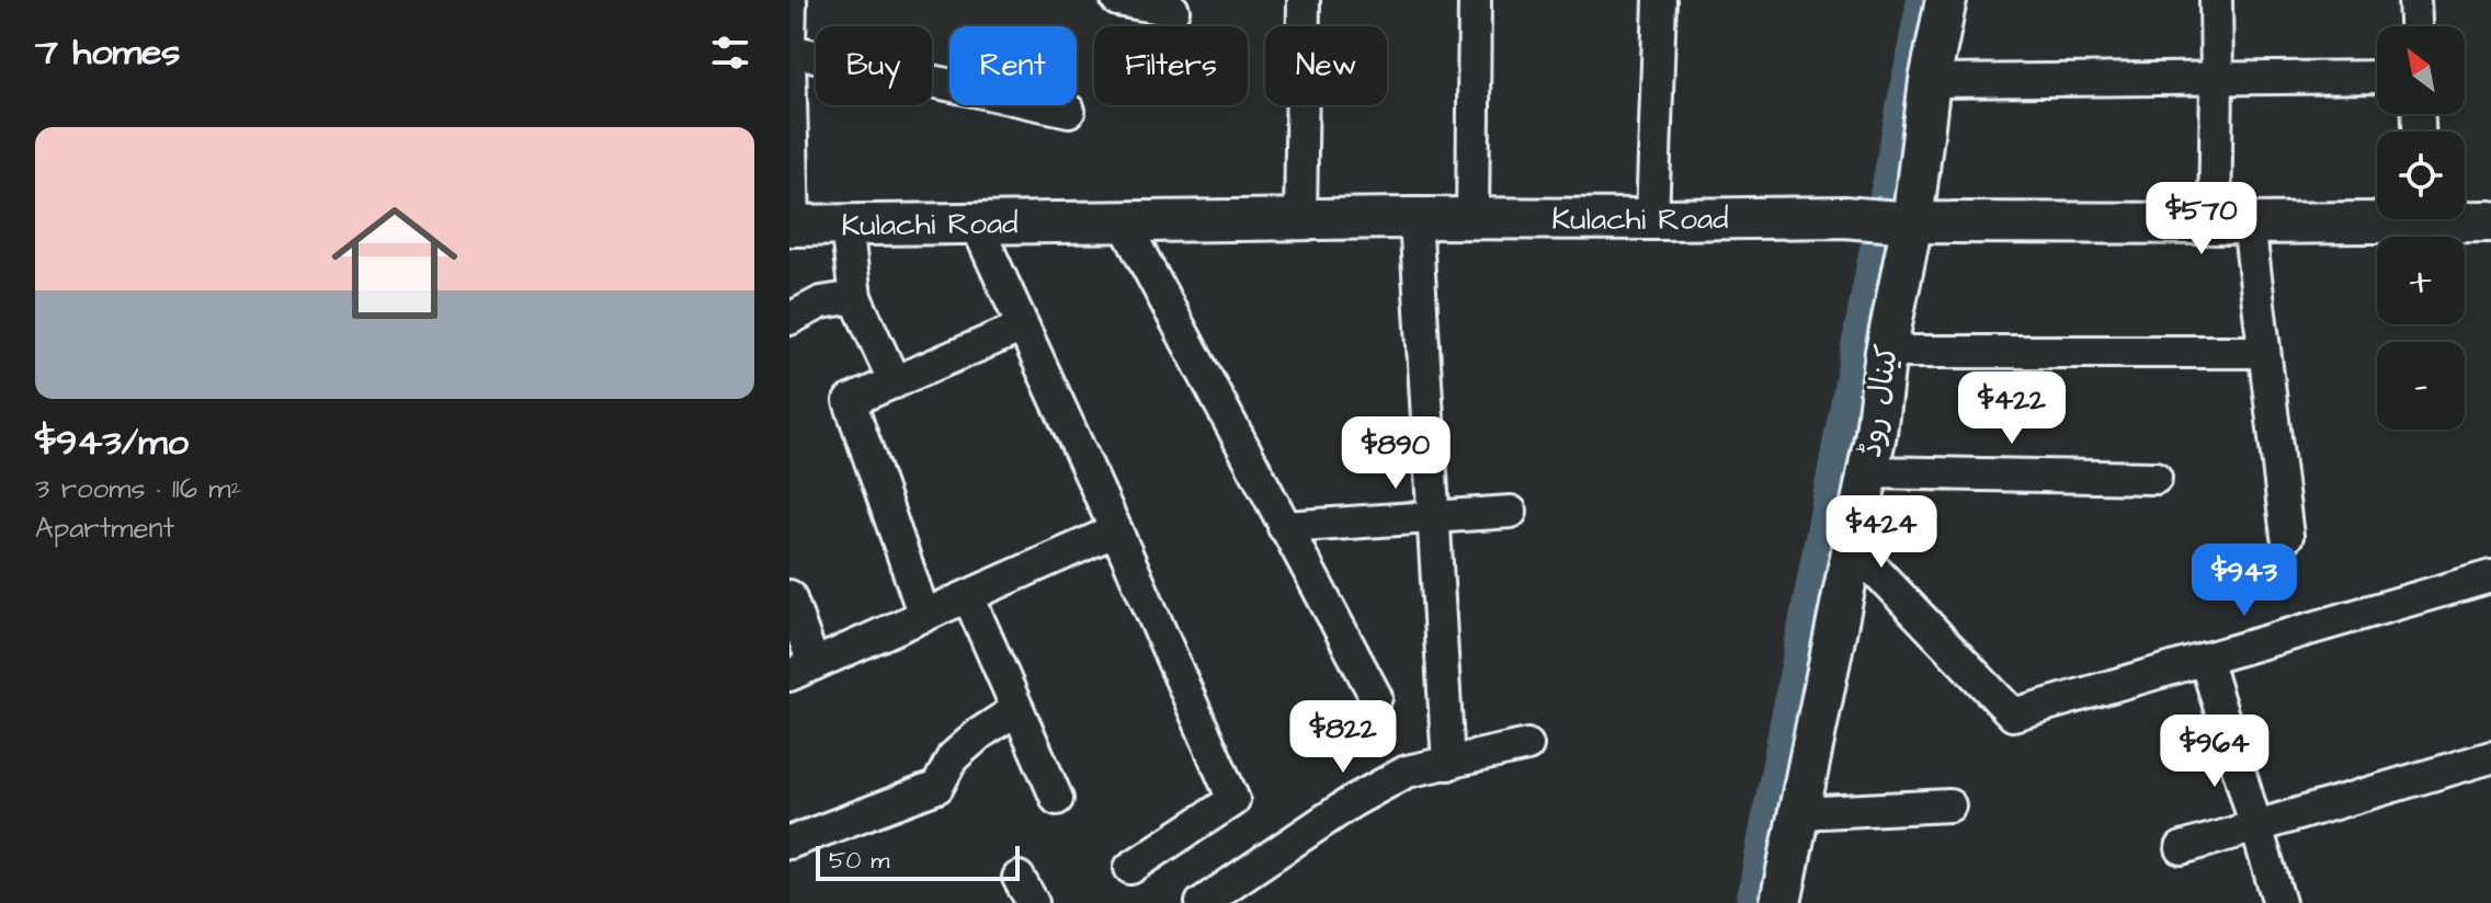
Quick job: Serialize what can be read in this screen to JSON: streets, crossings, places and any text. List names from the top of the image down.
{
  "streets": {
    "street": ["Kulachi Road", "کینال روڈ"]
  },
  "crossings": [
    ["Kulachi Road", "کینال روڈ"]
  ],
  "scale_bar": "50 m",
  "north": "top left",
  "page": {
    "heading": "7 homes",
    "map_buttons": ["+", "−"],
    "chip": [
      "Buy",
      "Rent",
      "Filters",
      "New"
    ],
    "list": [
      {
        "name": "$943/mo",
        "note": "3 rooms · 116 m² · Apartment"
      }
    ],
    "price": [
      "$570",
      "$422",
      "$890",
      "$424",
      "$943",
      "$822",
      "$964"
    ],
    "scale": "50 m"
  }
}
